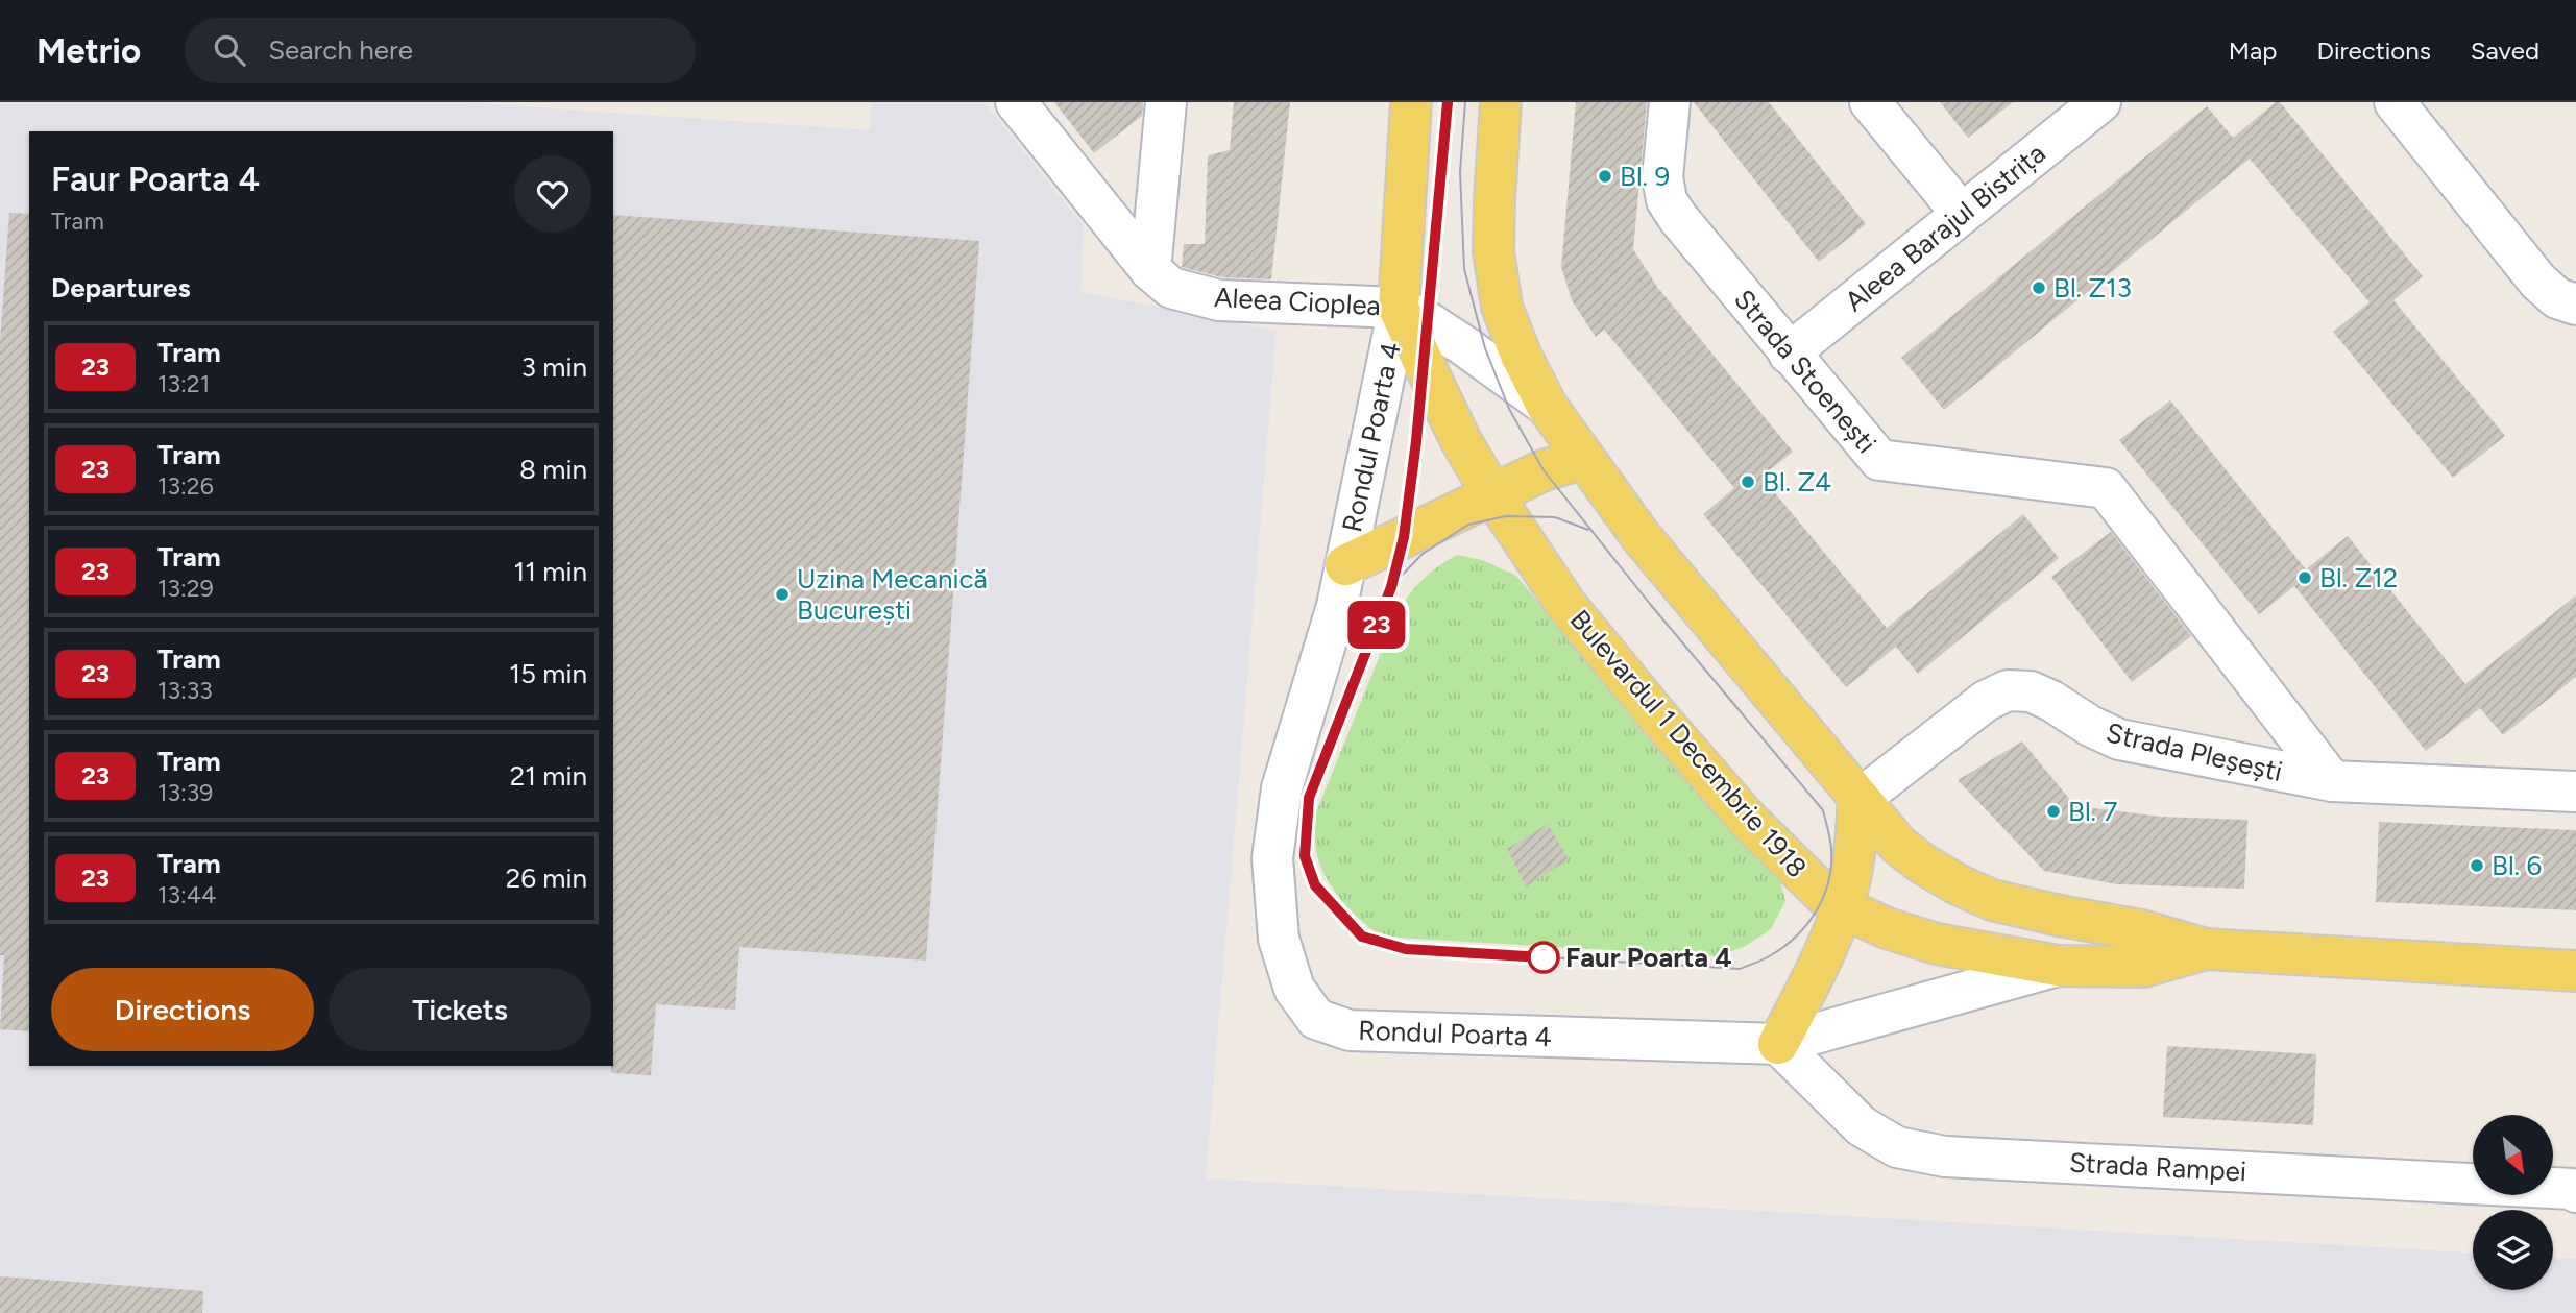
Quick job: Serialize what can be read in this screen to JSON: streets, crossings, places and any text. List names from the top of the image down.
{
  "streets": {
    "main road": ["Bulevardul 1 Decembrie 1918"],
    "street": [
      "Aleea Barajul Bistrița",
      "Aleea Cioplea",
      "Strada Stoenești",
      "Rondul Poarta 4",
      "Strada Pleșești",
      "Strada Rampei"
    ]
  },
  "crossings": [
    ["Aleea Barajul Bistrița", "Strada Stoenești"],
    ["Aleea Cioplea", "Rondul Poarta 4"],
    ["Aleea Cioplea", "Bulevardul 1 Decembrie 1918"],
    ["Strada Stoenești", "Strada Pleșești"],
    ["Rondul Poarta 4", "Bulevardul 1 Decembrie 1918"],
    ["Rondul Poarta 4", "Strada Rampei"],
    ["Bulevardul 1 Decembrie 1918", "Strada Pleșești"]
  ],
  "places": [
    "Bl. 9",
    "Bl. Z13",
    "Bl. Z4",
    "Bl. Z12",
    "Uzina Mecanică București",
    "Bl. 7",
    "Bl. 6",
    "Faur Poarta 4"
  ],
  "lines": ["tram line 23"],
  "north": "bottom right",
  "page": {
    "header": "Metrio",
    "search": "Search here",
    "nav": ["Map", "Directions", "Saved"],
    "on_map": "23",
    "heading": [
      ["Faur Poarta 4", "Tram"],
      "Departures"
    ],
    "list": [
      {
        "mark": "23",
        "name": "Tram",
        "note": "13:21",
        "value": "3 min"
      },
      {
        "mark": "23",
        "name": "Tram",
        "note": "13:26",
        "value": "8 min"
      },
      {
        "mark": "23",
        "name": "Tram",
        "note": "13:29",
        "value": "11 min"
      },
      {
        "mark": "23",
        "name": "Tram",
        "note": "13:33",
        "value": "15 min"
      },
      {
        "mark": "23",
        "name": "Tram",
        "note": "13:39",
        "value": "21 min"
      },
      {
        "mark": "23",
        "name": "Tram",
        "note": "13:44",
        "value": "26 min"
      }
    ],
    "buttons": ["Directions", "Tickets"]
  }
}
